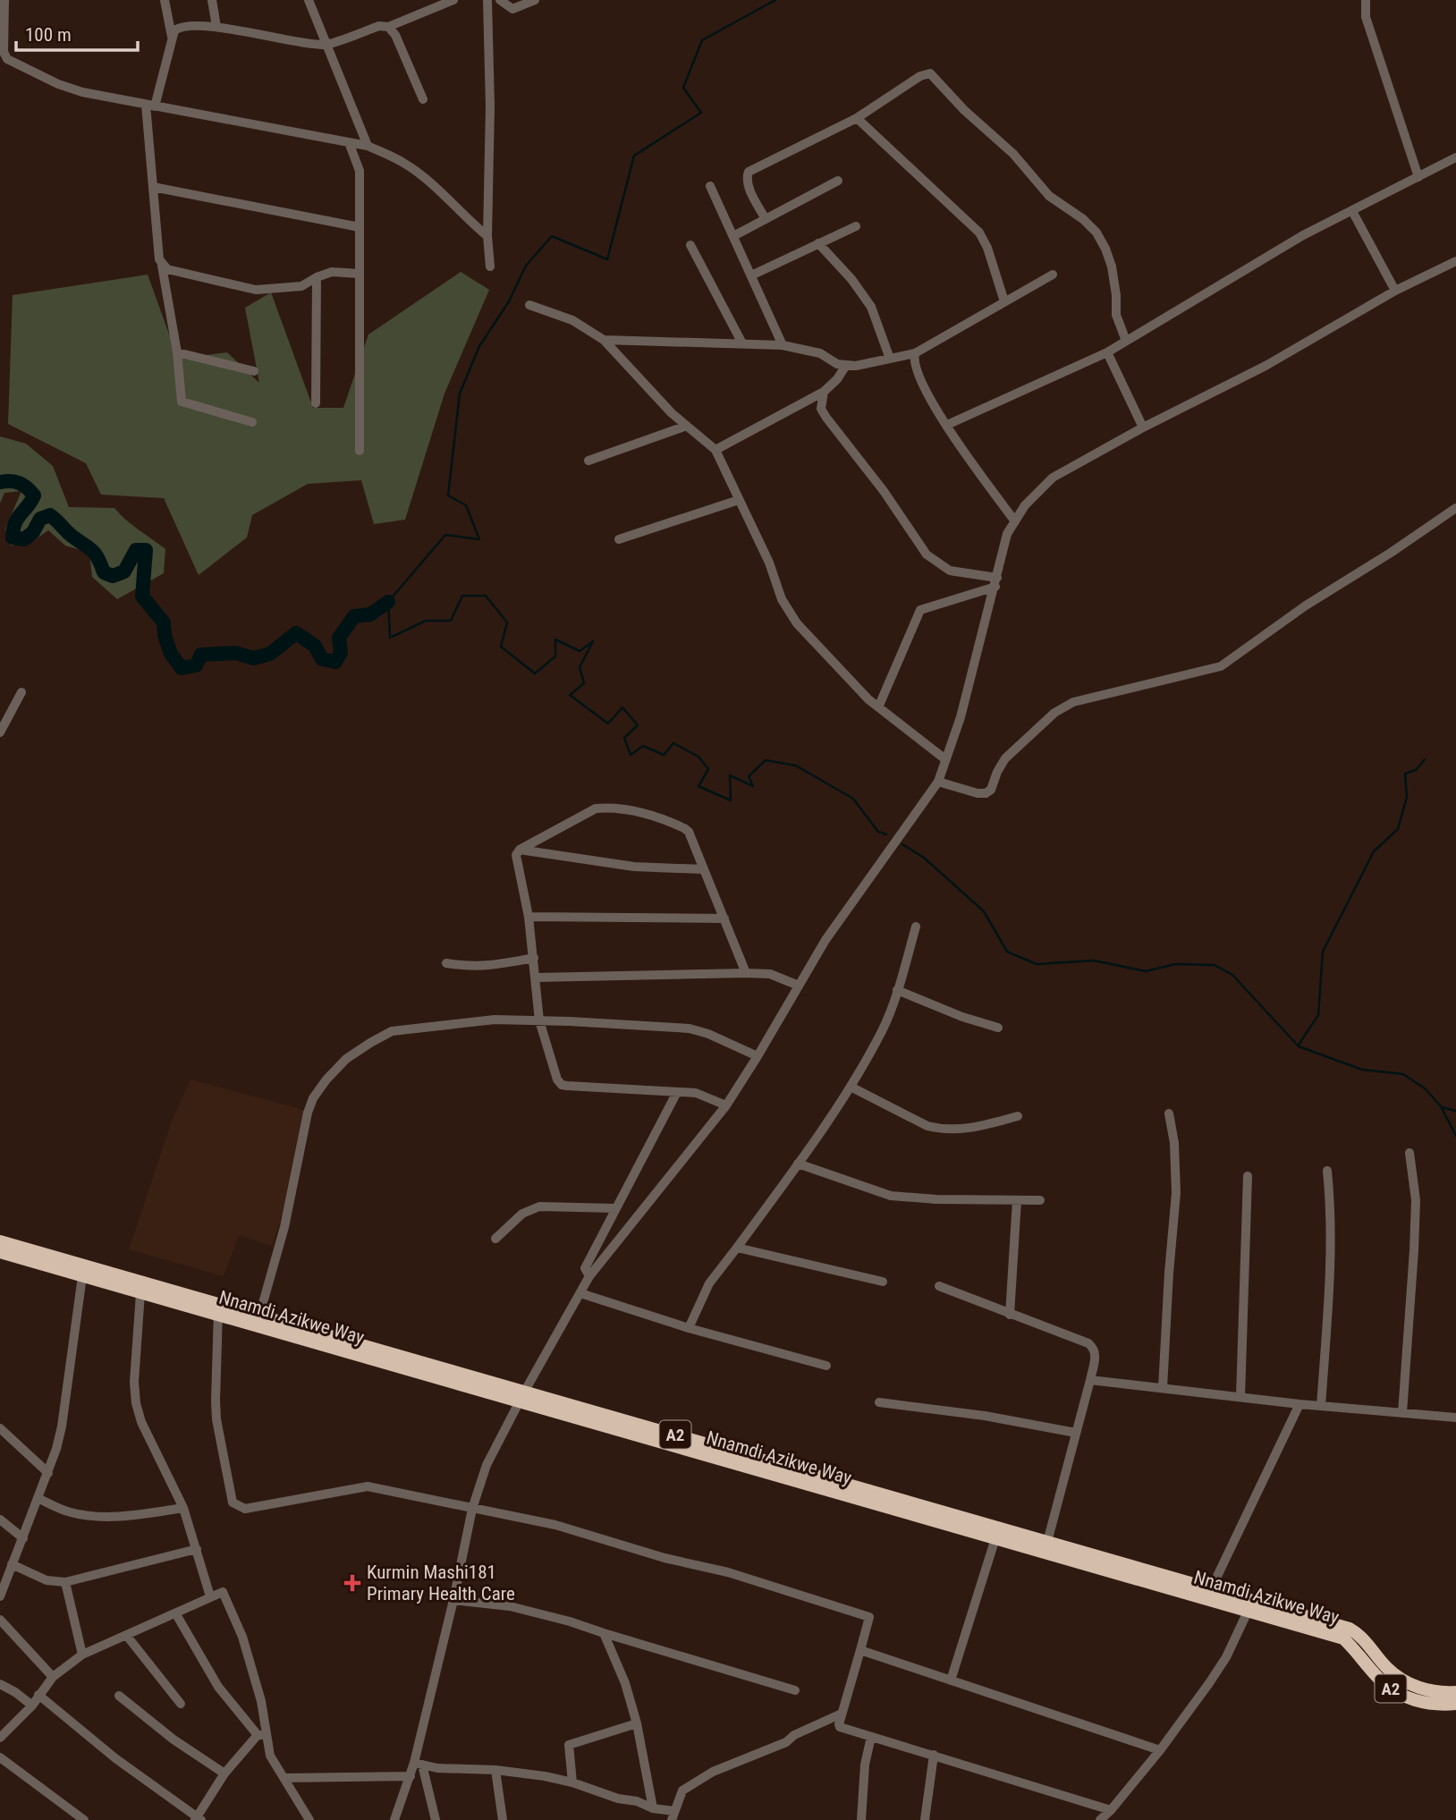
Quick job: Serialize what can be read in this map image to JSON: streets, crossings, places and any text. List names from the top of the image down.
{
  "streets": {
    "highway": ["Nnamdi Azikwe Way", "A2"]
  },
  "places": {
    "health": ["Kurmin Mashi181 Primary Health Care"]
  },
  "scale_bar": "100 m"
}
